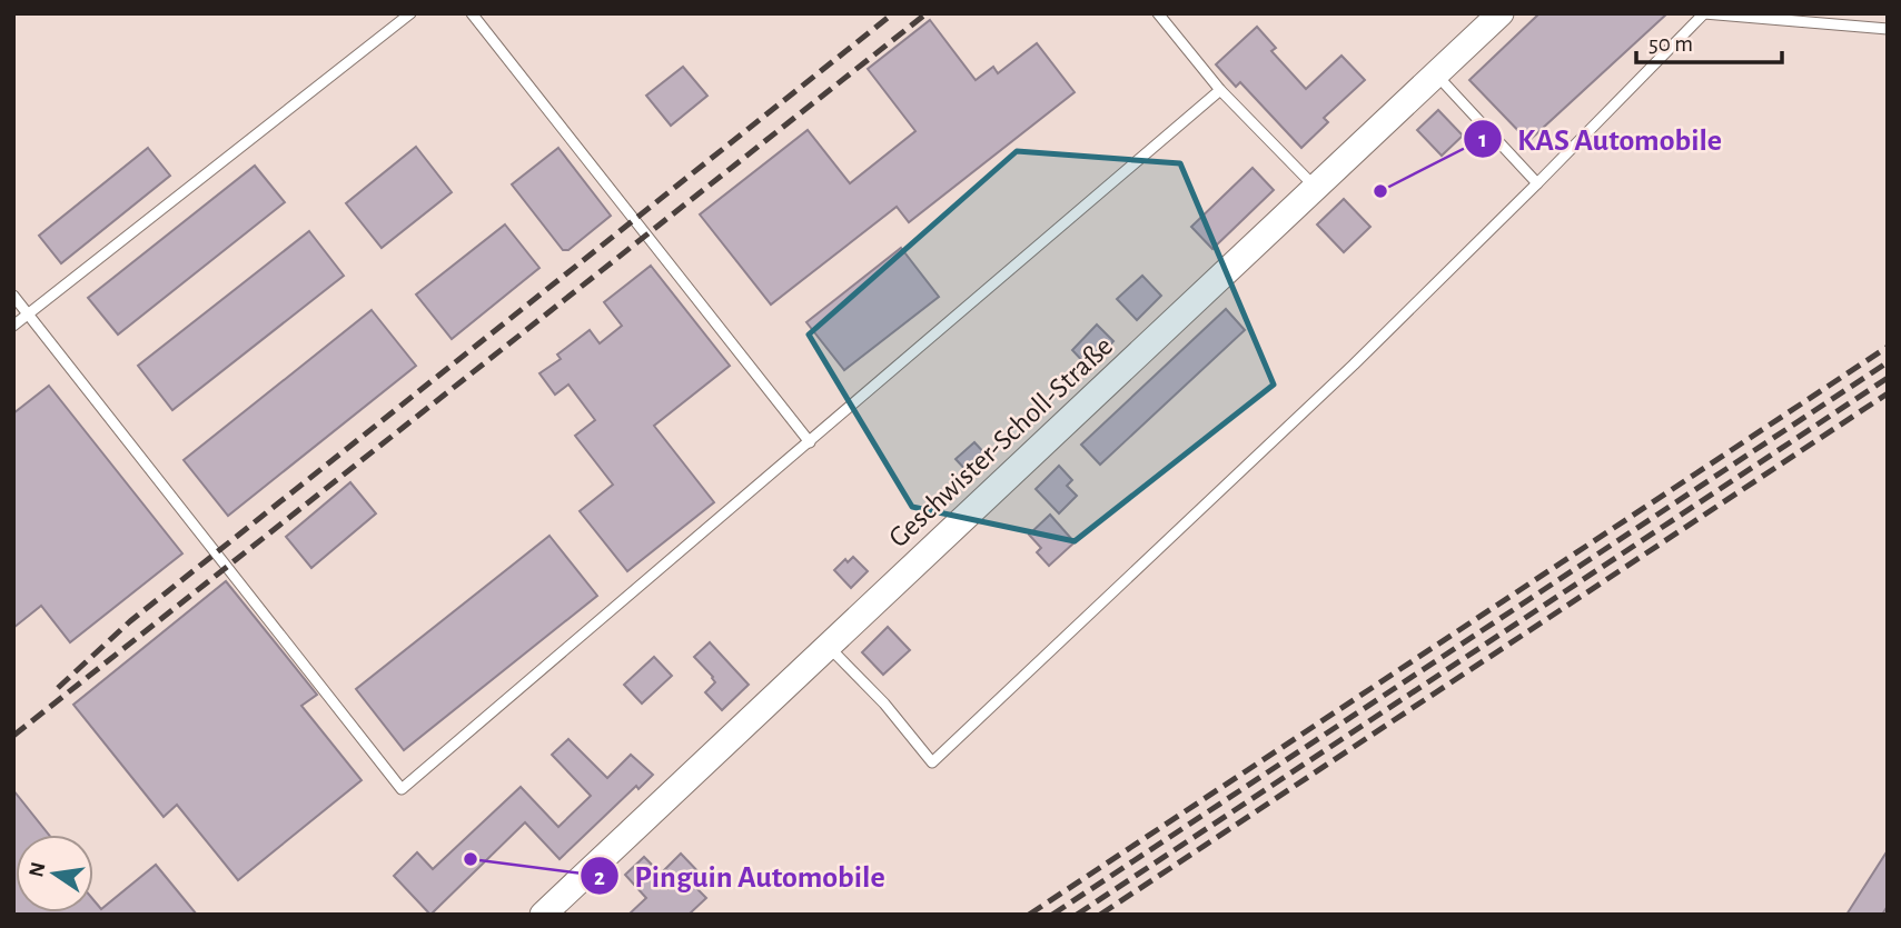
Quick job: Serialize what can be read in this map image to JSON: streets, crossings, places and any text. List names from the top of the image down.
{
  "streets": {
    "street": ["Geschwister-Scholl-Straße"]
  },
  "places": ["KAS Automobile", "Pinguin Automobile"],
  "scale_bar": "50 m",
  "north": "left"
}
